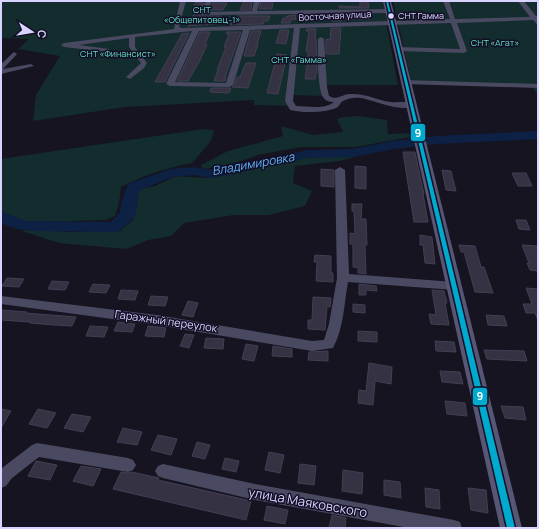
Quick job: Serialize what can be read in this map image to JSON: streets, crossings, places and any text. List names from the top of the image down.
{
  "streets": {
    "street": ["Восточная улица", "Гаражный переулок", "улица Маяковского"]
  },
  "water": ["Владимировка"],
  "parks": [
    "СНТ «Общепитовец-1»",
    "СНТ «Агат»",
    "СНТ «Финансист»",
    "СНТ «Гамма»"
  ],
  "places": ["СНТ Гамма"],
  "lines": ["transit line 9"],
  "north": "right"
}
